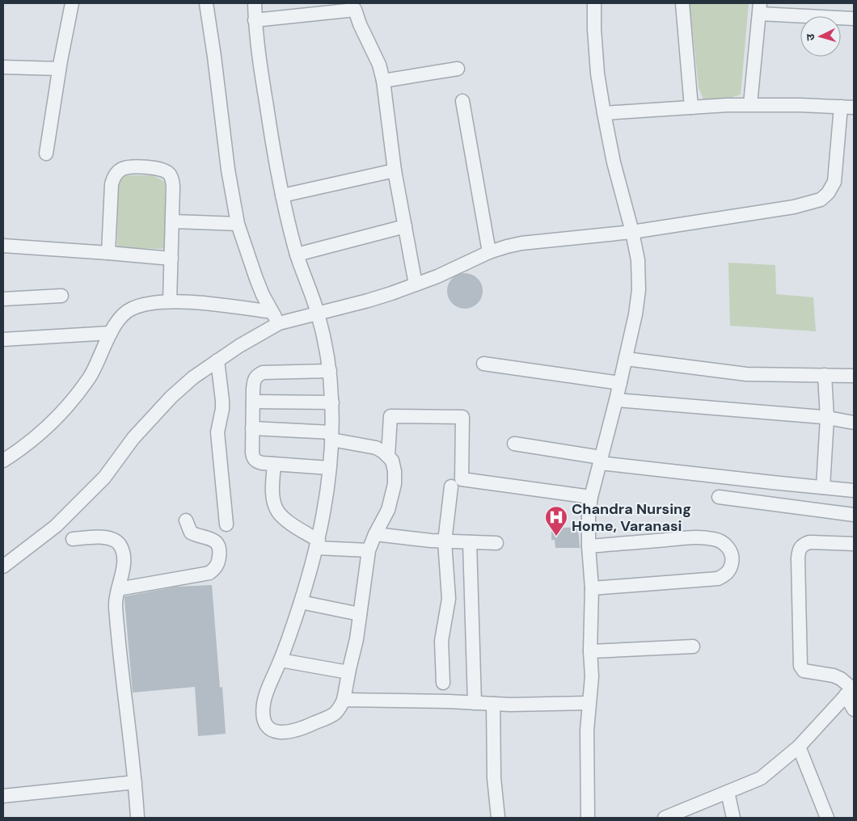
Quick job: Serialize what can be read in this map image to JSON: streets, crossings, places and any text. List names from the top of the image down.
{
  "places": {
    "hospital": ["Chandra Nursing Home, Varanasi"]
  },
  "north": "left"
}
